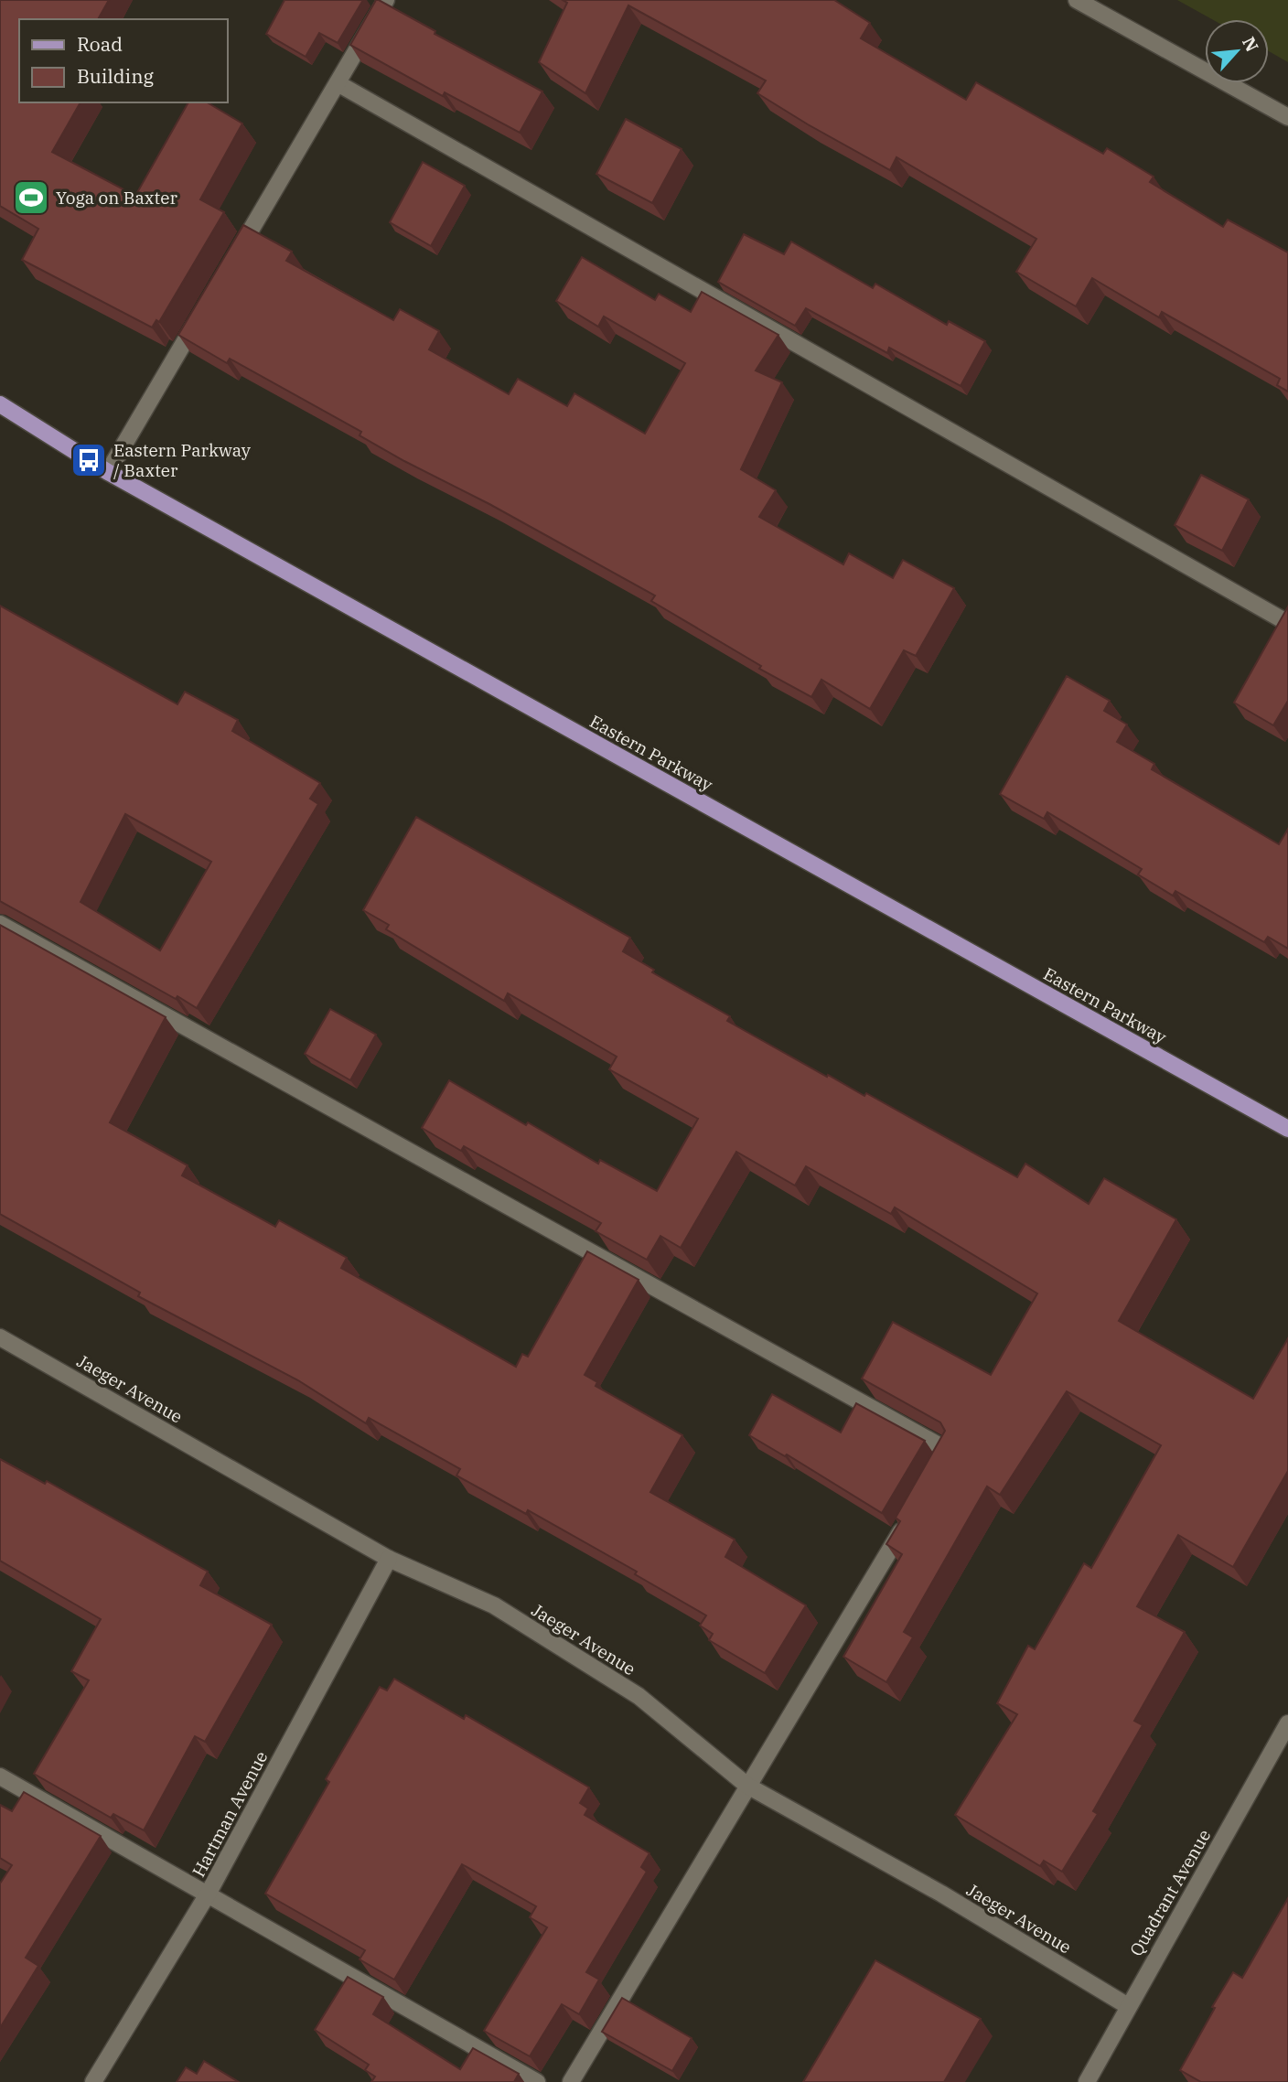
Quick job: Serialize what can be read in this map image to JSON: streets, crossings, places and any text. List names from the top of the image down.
{
  "streets": {
    "main road": ["Eastern Parkway"],
    "street": ["Jaeger Avenue", "Hartman Avenue", "Quadrant Avenue"]
  },
  "crossings": [
    ["Jaeger Avenue", "Hartman Avenue"],
    ["Jaeger Avenue", "Quadrant Avenue"]
  ],
  "places": {
    "sports": ["Yoga on Baxter"],
    "bus stop": ["Eastern Parkway / Baxter"]
  },
  "legend": ["Road", "Building"],
  "north": "top right"
}
